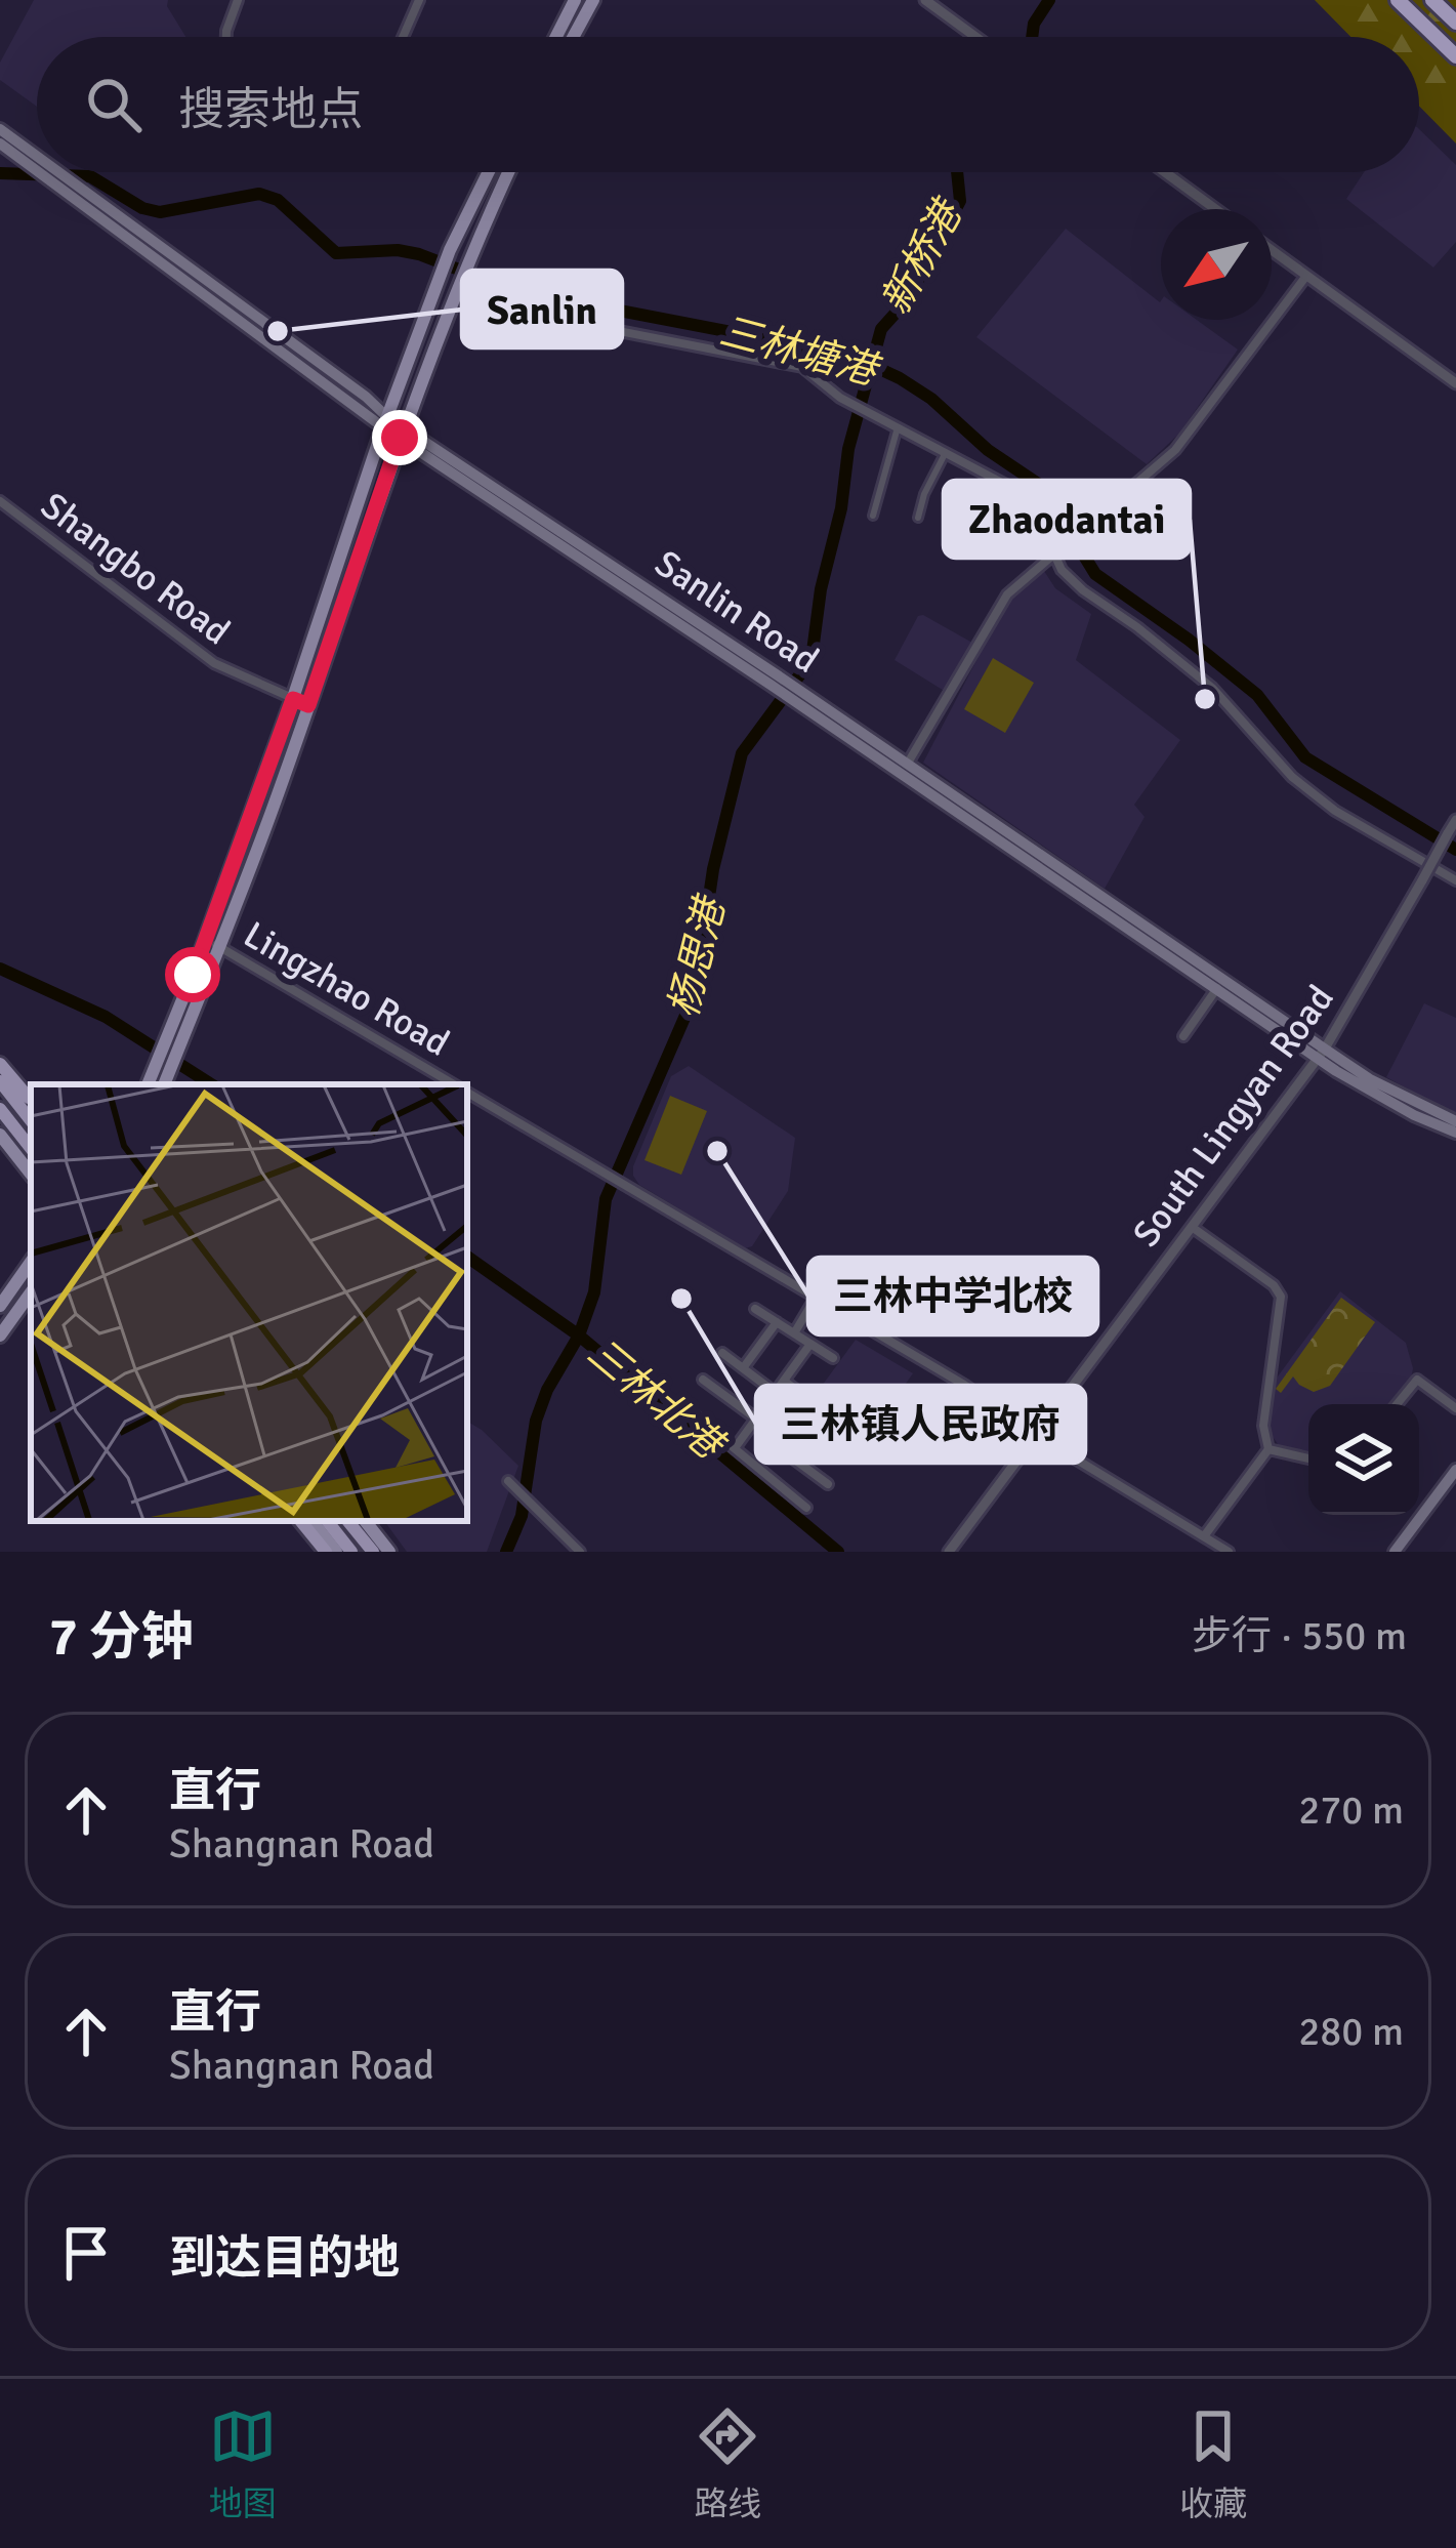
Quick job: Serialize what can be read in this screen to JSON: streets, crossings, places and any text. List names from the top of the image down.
{
  "streets": {
    "main road": ["Sanlin Road"],
    "street": ["Shangbo Road", "Lingzhao Road", "South Lingyan Road"]
  },
  "crossings": [
    ["Sanlin Road", "South Lingyan Road"],
    ["Lingzhao Road", "South Lingyan Road"]
  ],
  "water": [
    "新桥港",
    "三林塘港",
    "杨思港",
    "三林北港"
  ],
  "places": [
    "Sanlin",
    "Zhaodantai",
    "三林中学北校",
    "三林镇人民政府"
  ],
  "north": "bottom left",
  "page": {
    "search": "搜索地点",
    "heading": ["7 分钟", "步行 · 550 m"],
    "list": [
      ["直行", "Shangnan Road", "270 m"],
      ["直行", "Shangnan Road", "280 m"],
      "到达目的地"
    ],
    "nav": ["地图", "路线", "收藏"]
  }
}
